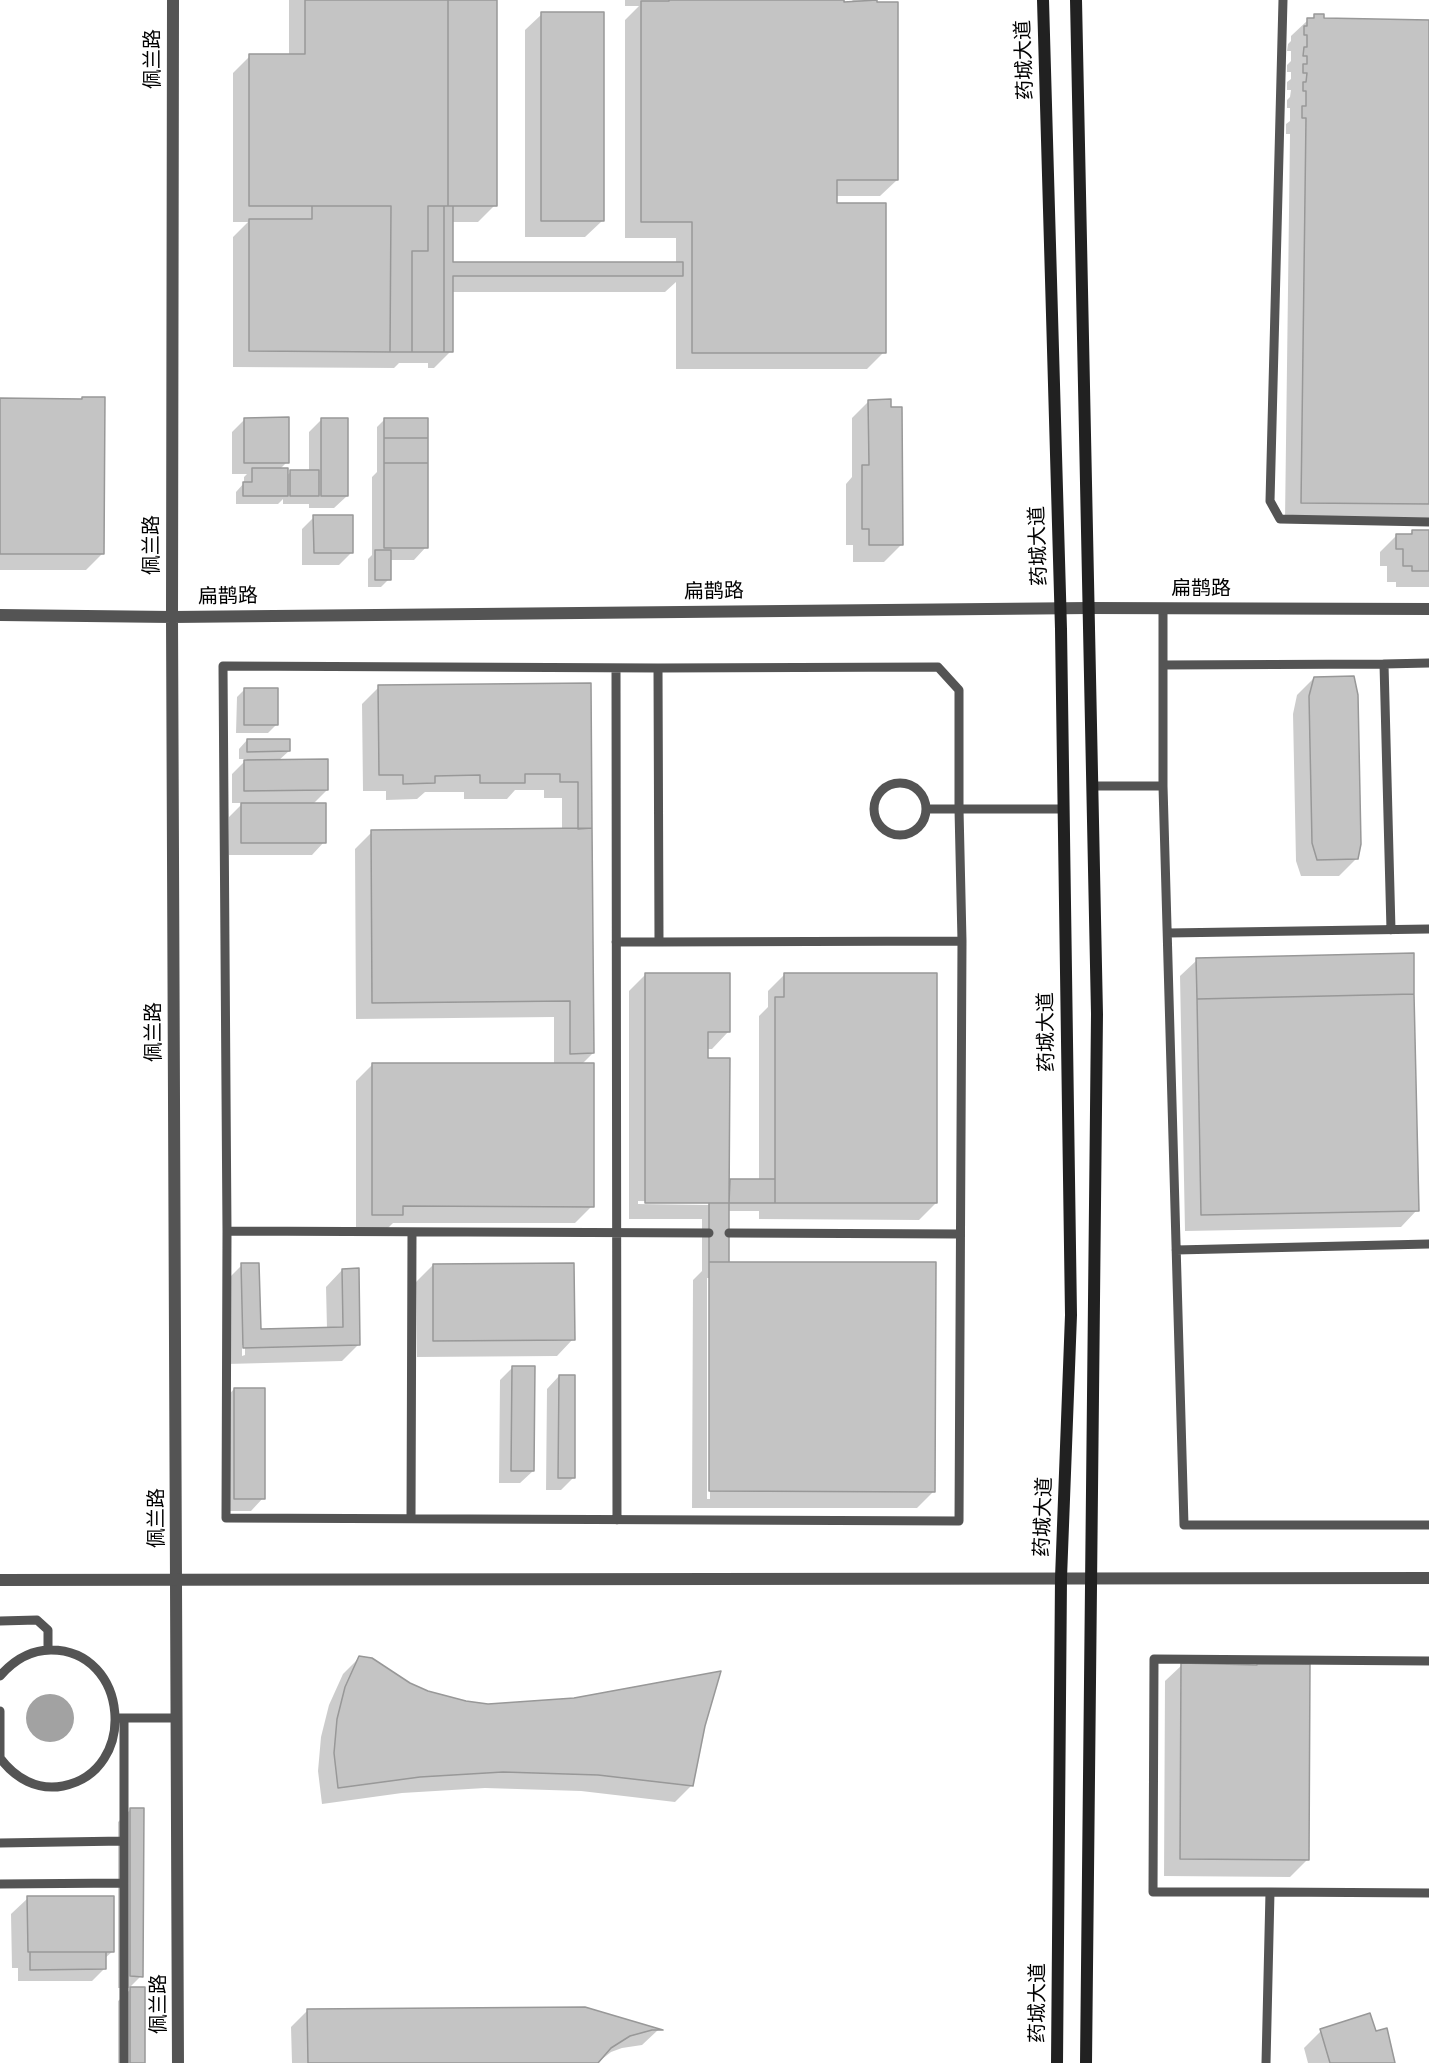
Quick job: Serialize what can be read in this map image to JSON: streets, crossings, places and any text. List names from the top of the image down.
{
  "streets": {
    "main road": ["药城大道"],
    "street": ["佩兰路", "扁鹊路"]
  },
  "crossings": [
    ["佩兰路", "扁鹊路"],
    ["药城大道", "扁鹊路"]
  ]
}
